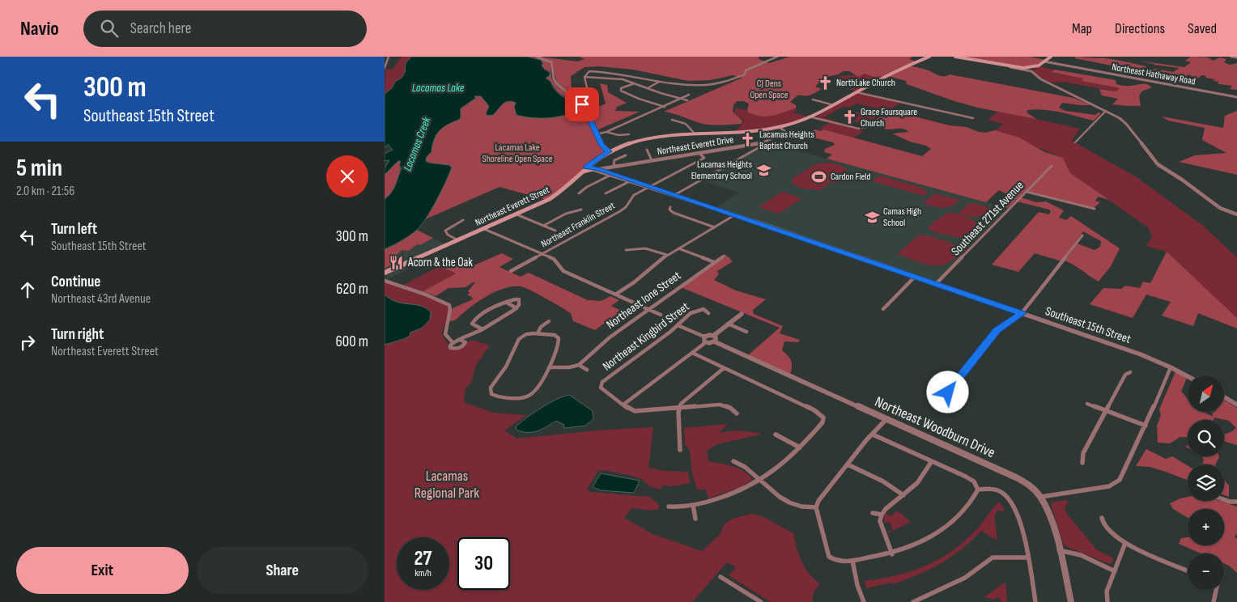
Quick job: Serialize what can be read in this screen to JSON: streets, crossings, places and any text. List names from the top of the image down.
{
  "streets": {
    "main road": ["Northeast Everett Street"],
    "street": [
      "Northeast Hathaway Road",
      "Northeast Everett Drive",
      "Southeast 271st Avenue",
      "Northeast Franklin Street",
      "Northeast Ione Street",
      "Southeast 15th Street",
      "Northeast Kingbird Street",
      "Northeast Woodburn Drive"
    ]
  },
  "crossings": [
    ["Northeast Everett Drive", "Northeast Everett Street"],
    ["Northeast Everett Drive", "Northeast Franklin Street"],
    ["Northeast Everett Drive", "Southeast 15th Street"],
    ["Southeast 271st Avenue", "Southeast 15th Street"],
    ["Northeast Franklin Street", "Southeast 15th Street"]
  ],
  "water": ["Lacamas Lake", "Lacamas Creek"],
  "parks": ["CJ Dens Open Space", "Lacamas Lake Shoreline Open Space", "Lacamas Regional Park"],
  "places": {
    "church": ["NorthLake Church", "Grace Foursquare Church", "Lacamas Heights Baptist Church"],
    "school or university": ["Lacamas Heights Elementary School", "Camas High School"],
    "sports": ["Cardon Field"],
    "restaurant": ["Acorn & the Oak"]
  },
  "north": "top right",
  "page": {
    "header": "Navio",
    "search": "Search here",
    "nav": ["Map", "Directions", "Saved"],
    "turn": ["300 m", "Southeast 15th Street"],
    "heading": ["5 min", "2.0 km · 21:56"],
    "list": [
      {
        "name": "Turn left",
        "note": "Southeast 15th Street",
        "value": "300 m"
      },
      {
        "name": "Continue",
        "note": "Northeast 43rd Avenue",
        "value": "620 m"
      },
      {
        "name": "Turn right",
        "note": "Northeast Everett Street",
        "value": "600 m"
      }
    ],
    "map_buttons": ["+", "−"],
    "speed": "27 km/h",
    "limit": "30",
    "buttons": ["Exit", "Share"]
  }
}
